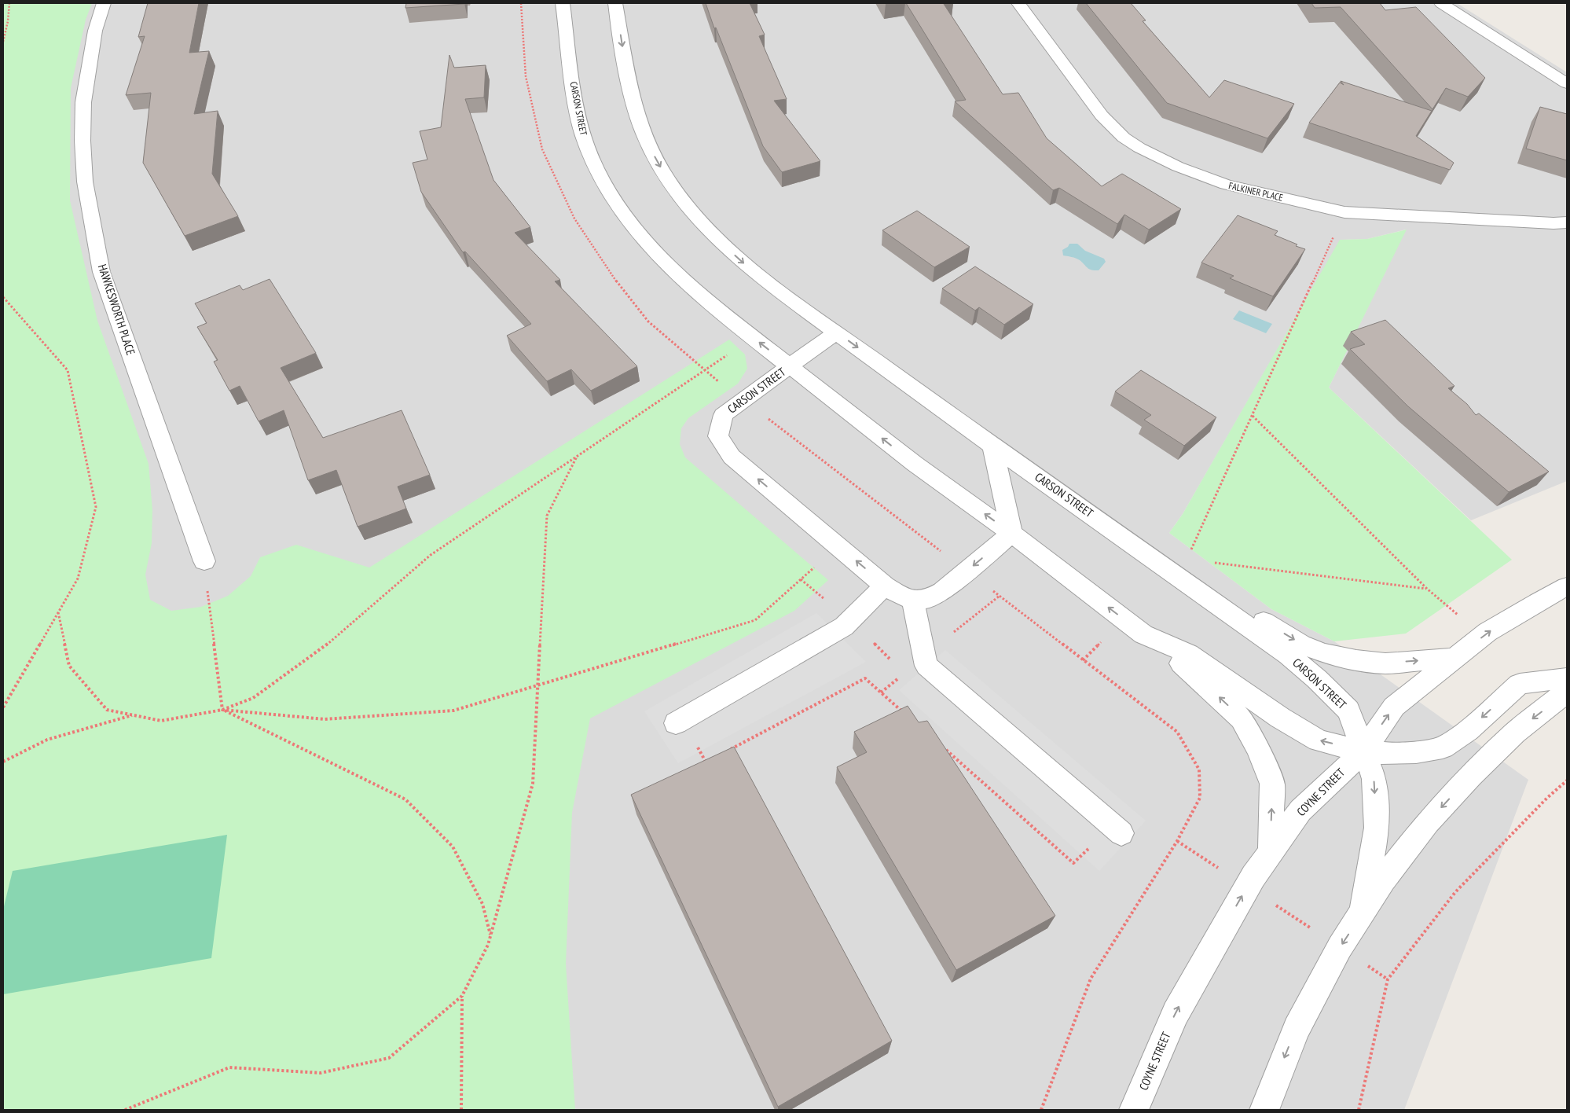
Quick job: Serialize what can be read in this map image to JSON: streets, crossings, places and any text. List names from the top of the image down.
{
  "streets": {
    "street": [
      "CARSON STREET",
      "FALKINER PLACE",
      "HAWKESWORTH PLACE",
      "COYNE STREET"
    ]
  },
  "crossings": [
    ["CARSON STREET", "COYNE STREET"]
  ]
}
